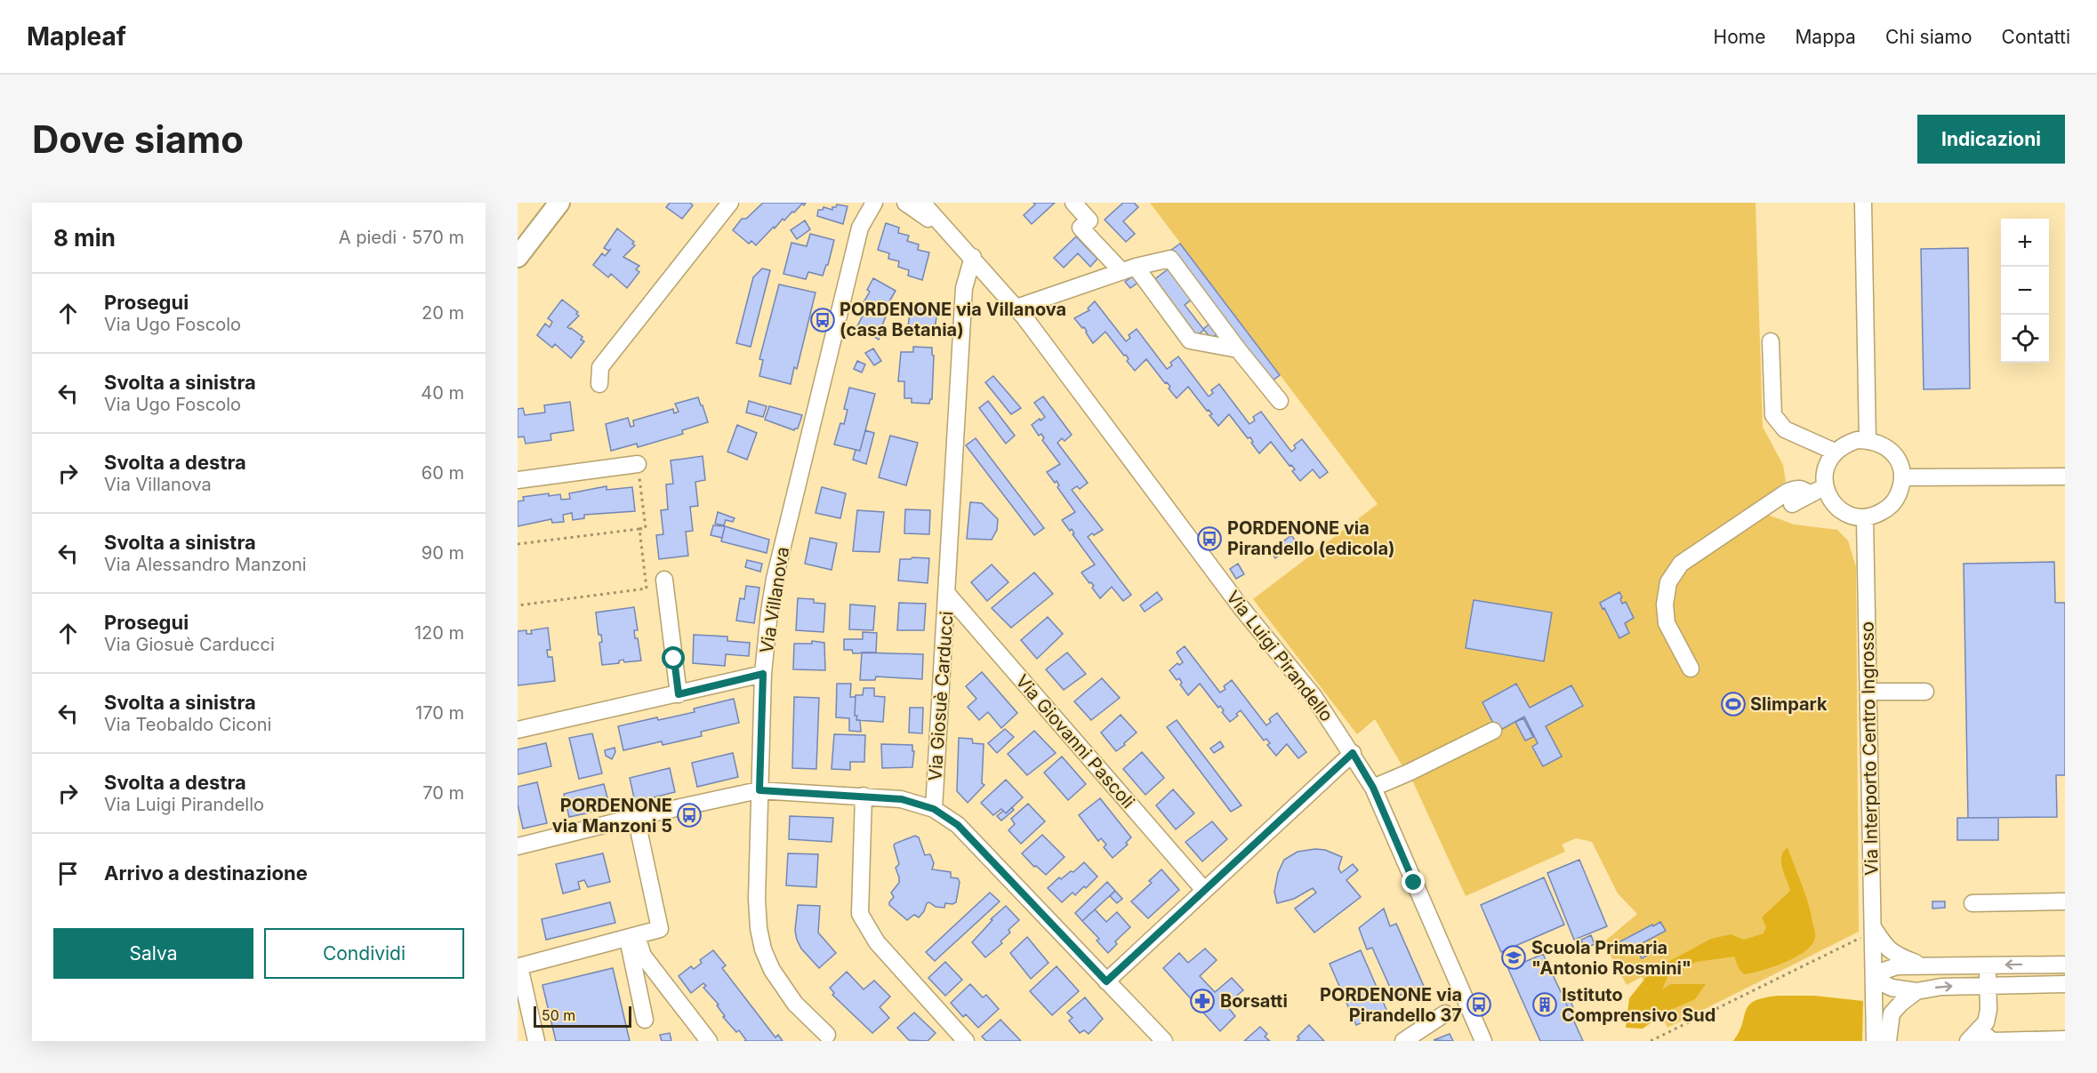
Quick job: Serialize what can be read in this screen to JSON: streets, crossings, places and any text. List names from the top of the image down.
{
  "streets": {
    "street": [
      "Via Villanova",
      "Via Luigi Pirandello",
      "Via Giosuè Carducci",
      "Via Giovanni Pascoli",
      "Via Interporto Centro Ingrosso"
    ]
  },
  "crossings": [
    ["Via Luigi Pirandello", "Via Giosuè Carducci"],
    ["Via Giosuè Carducci", "Via Giovanni Pascoli"]
  ],
  "places": {
    "bus stop": [
      "PORDENONE via Villanova (casa Betania)",
      "PORDENONE via Pirandello (edicola)",
      "PORDENONE via Manzoni 5",
      "PORDENONE via Pirandello 37"
    ],
    "sports": ["Slimpark"],
    "school or university": ["Scuola Primaria \"Antonio Rosmini\""],
    "pharmacy": ["Borsatti"],
    "building": ["Istituto Comprensivo Sud"]
  },
  "scale_bar": "50 m",
  "page": {
    "header": "Mapleaf",
    "nav": [
      "Home",
      "Mappa",
      "Chi siamo",
      "Contatti"
    ],
    "buttons": [
      "Indicazioni",
      ["Salva", "Condividi"]
    ],
    "title": "Dove siamo",
    "heading": ["8 min", "A piedi · 570 m"],
    "map_buttons": ["+", "−"],
    "list": [
      ["Prosegui", "Via Ugo Foscolo", "20 m"],
      ["Svolta a sinistra", "Via Ugo Foscolo", "40 m"],
      ["Svolta a destra", "Via Villanova", "60 m"],
      ["Svolta a sinistra", "Via Alessandro Manzoni", "90 m"],
      ["Prosegui", "Via Giosuè Carducci", "120 m"],
      ["Svolta a sinistra", "Via Teobaldo Ciconi", "170 m"],
      ["Svolta a destra", "Via Luigi Pirandello", "70 m"],
      "Arrivo a destinazione"
    ],
    "scale": "50 m"
  }
}
